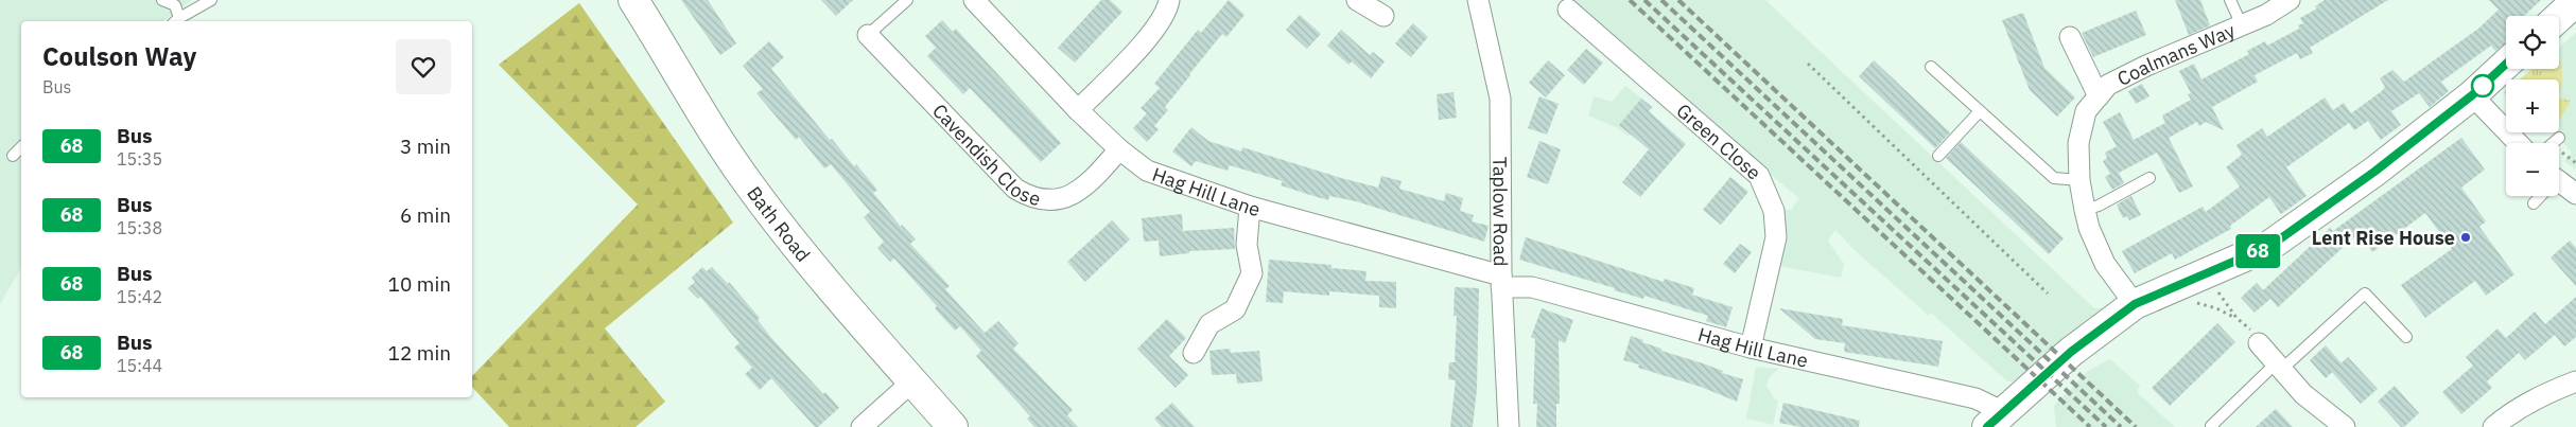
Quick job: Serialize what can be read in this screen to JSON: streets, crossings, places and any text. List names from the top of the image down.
{
  "streets": {
    "street": [
      "Coalmans Way",
      "Green Close",
      "Cavendish Close",
      "Hag Hill Lane",
      "Taplow Road",
      "Bath Road"
    ]
  },
  "crossings": [
    ["Green Close", "Hag Hill Lane"],
    ["Cavendish Close", "Hag Hill Lane"],
    ["Hag Hill Lane", "Taplow Road"]
  ],
  "places": ["Lent Rise House"],
  "lines": ["bus line 68"],
  "page": {
    "on_map": "68",
    "map_buttons": ["+", "−"],
    "heading": ["Coulson Way", "Bus"],
    "list": [
      {
        "mark": "68",
        "name": "Bus",
        "note": "15:35",
        "value": "3 min"
      },
      {
        "mark": "68",
        "name": "Bus",
        "note": "15:38",
        "value": "6 min"
      },
      {
        "mark": "68",
        "name": "Bus",
        "note": "15:42",
        "value": "10 min"
      },
      {
        "mark": "68",
        "name": "Bus",
        "note": "15:44",
        "value": "12 min"
      }
    ]
  }
}
